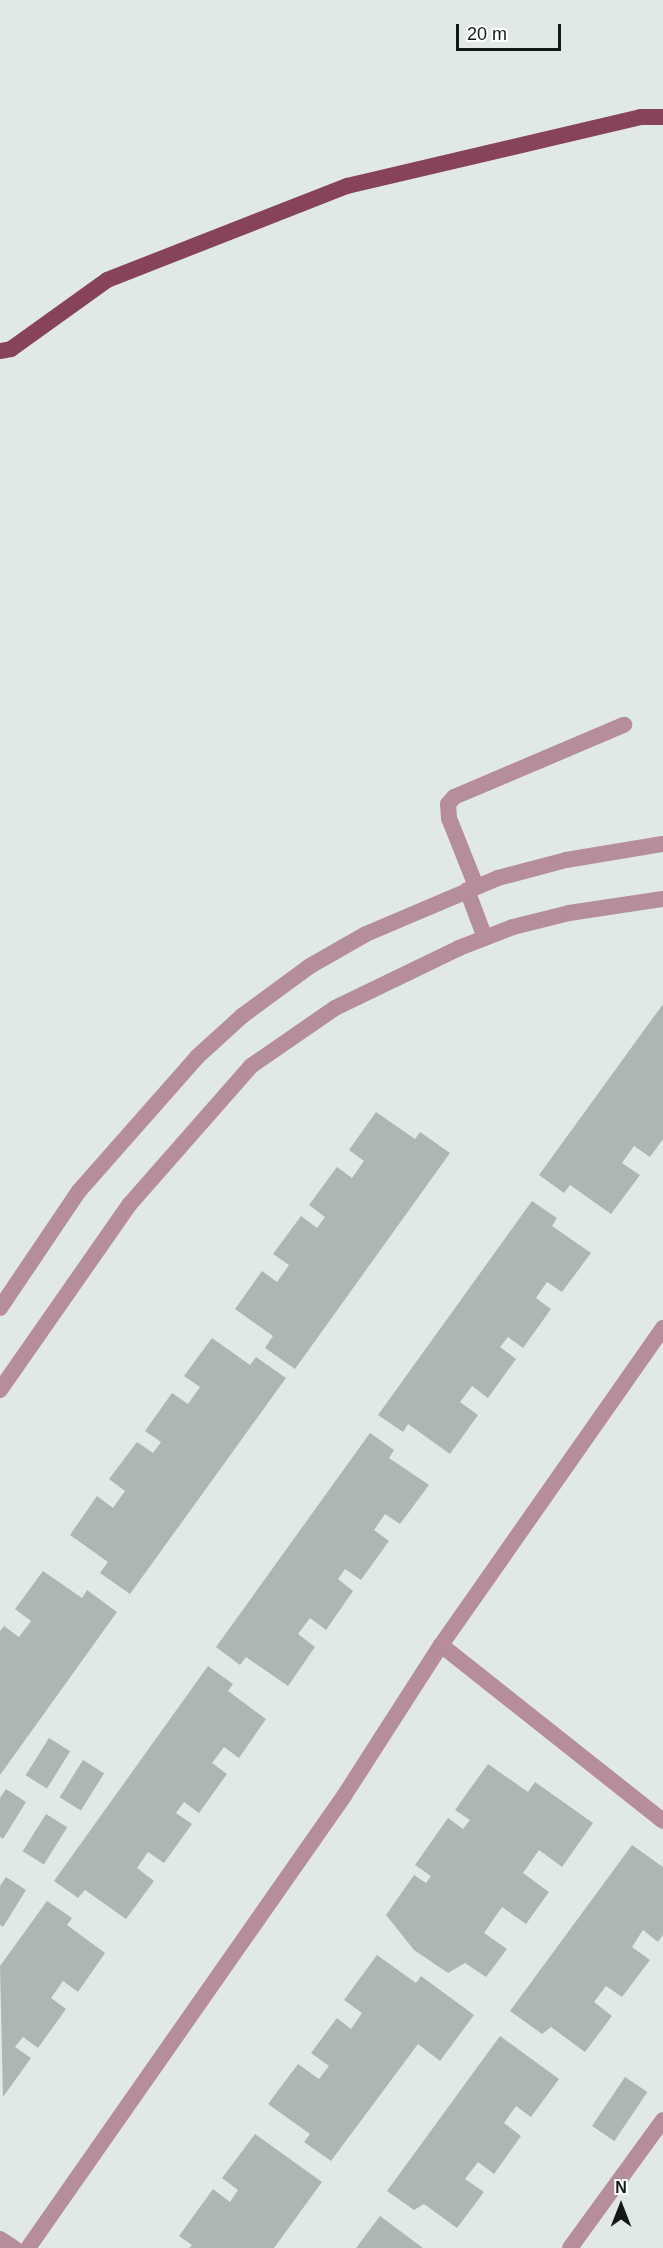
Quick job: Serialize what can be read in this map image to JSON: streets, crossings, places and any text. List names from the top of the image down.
{
  "scale_bar": "20 m",
  "north": "top"
}
